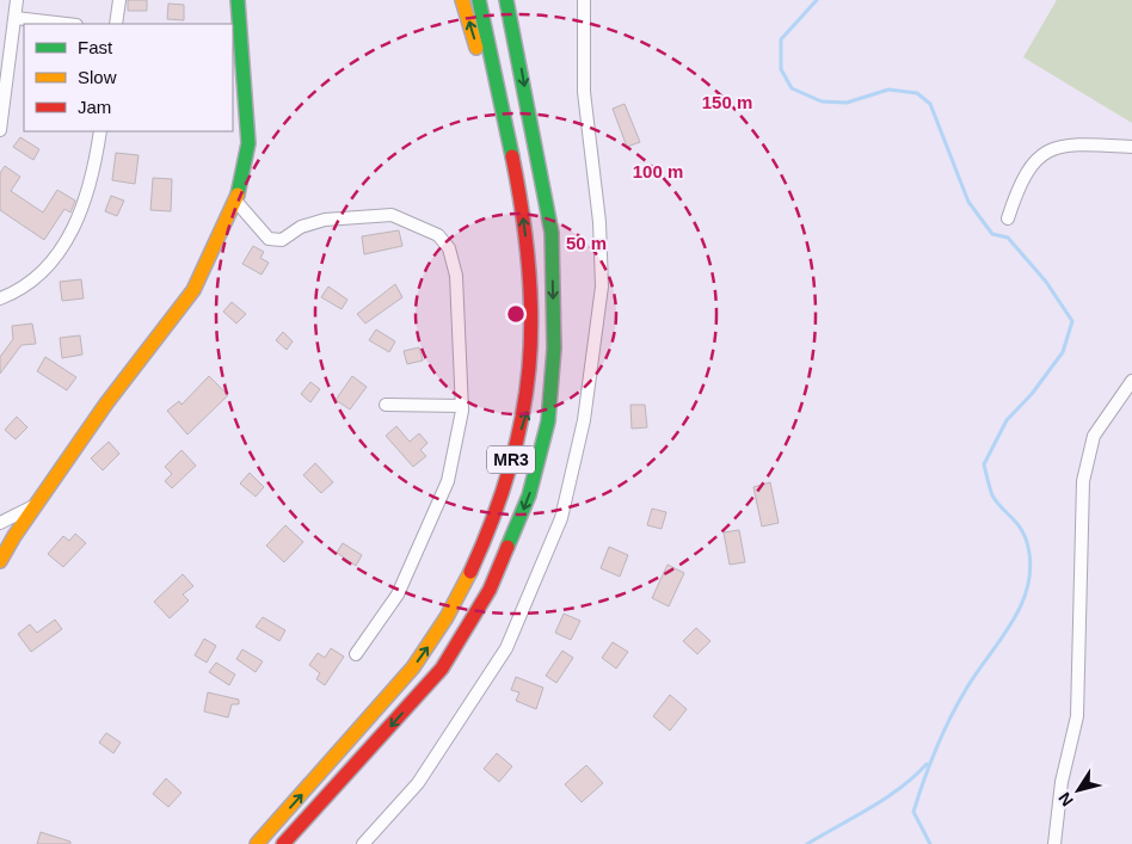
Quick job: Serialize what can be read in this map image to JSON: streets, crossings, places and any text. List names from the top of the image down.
{
  "streets": {
    "main road": ["MR3"]
  },
  "legend": ["Fast", "Slow", "Jam"],
  "north": "bottom left",
  "rings": ["150 m", "100 m", "50 m"]
}
